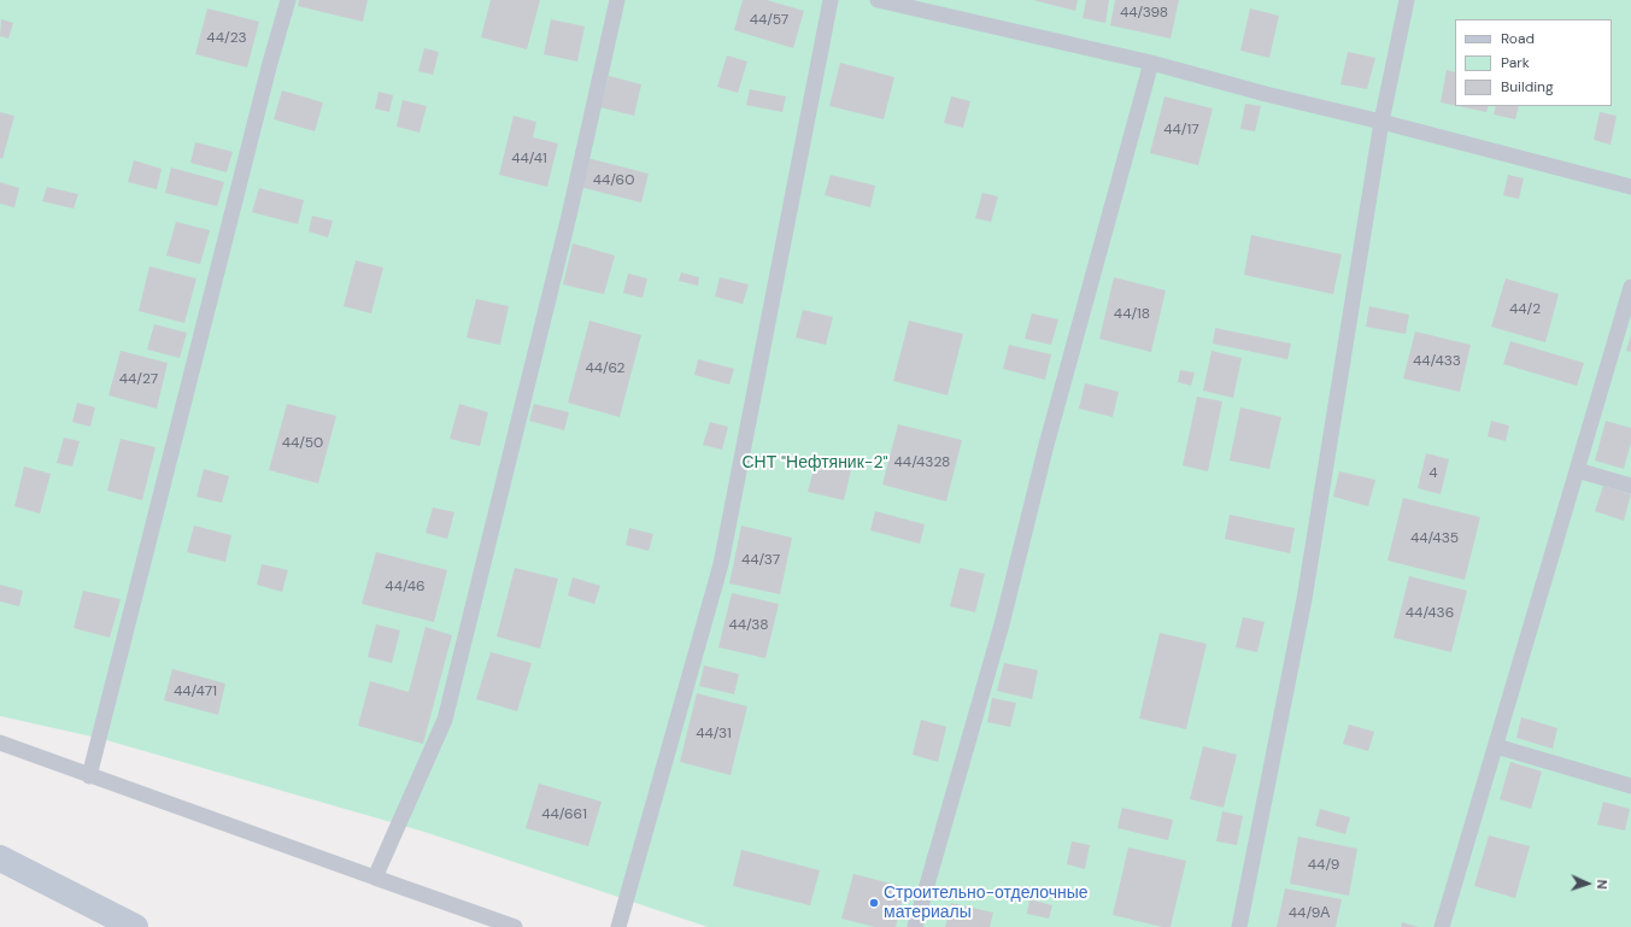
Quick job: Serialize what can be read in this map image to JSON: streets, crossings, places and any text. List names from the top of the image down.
{
  "parks": ["СНТ \"Нефтяник-2\""],
  "places": ["Строительно-отделочные материалы"],
  "house_numbers": [
    "44/398",
    "44/57",
    "44/23",
    "44/17",
    "44/41",
    "44/60",
    "44/2",
    "44/18",
    "44/433",
    "44/62",
    "44/27",
    "44/50",
    "44/4328",
    "4",
    "44/435",
    "44/37",
    "44/46",
    "44/436",
    "44/38",
    "44/471",
    "44/31",
    "44/661",
    "44/9",
    "44/9А"
  ],
  "legend": ["Road", "Park", "Building"],
  "north": "right"
}
